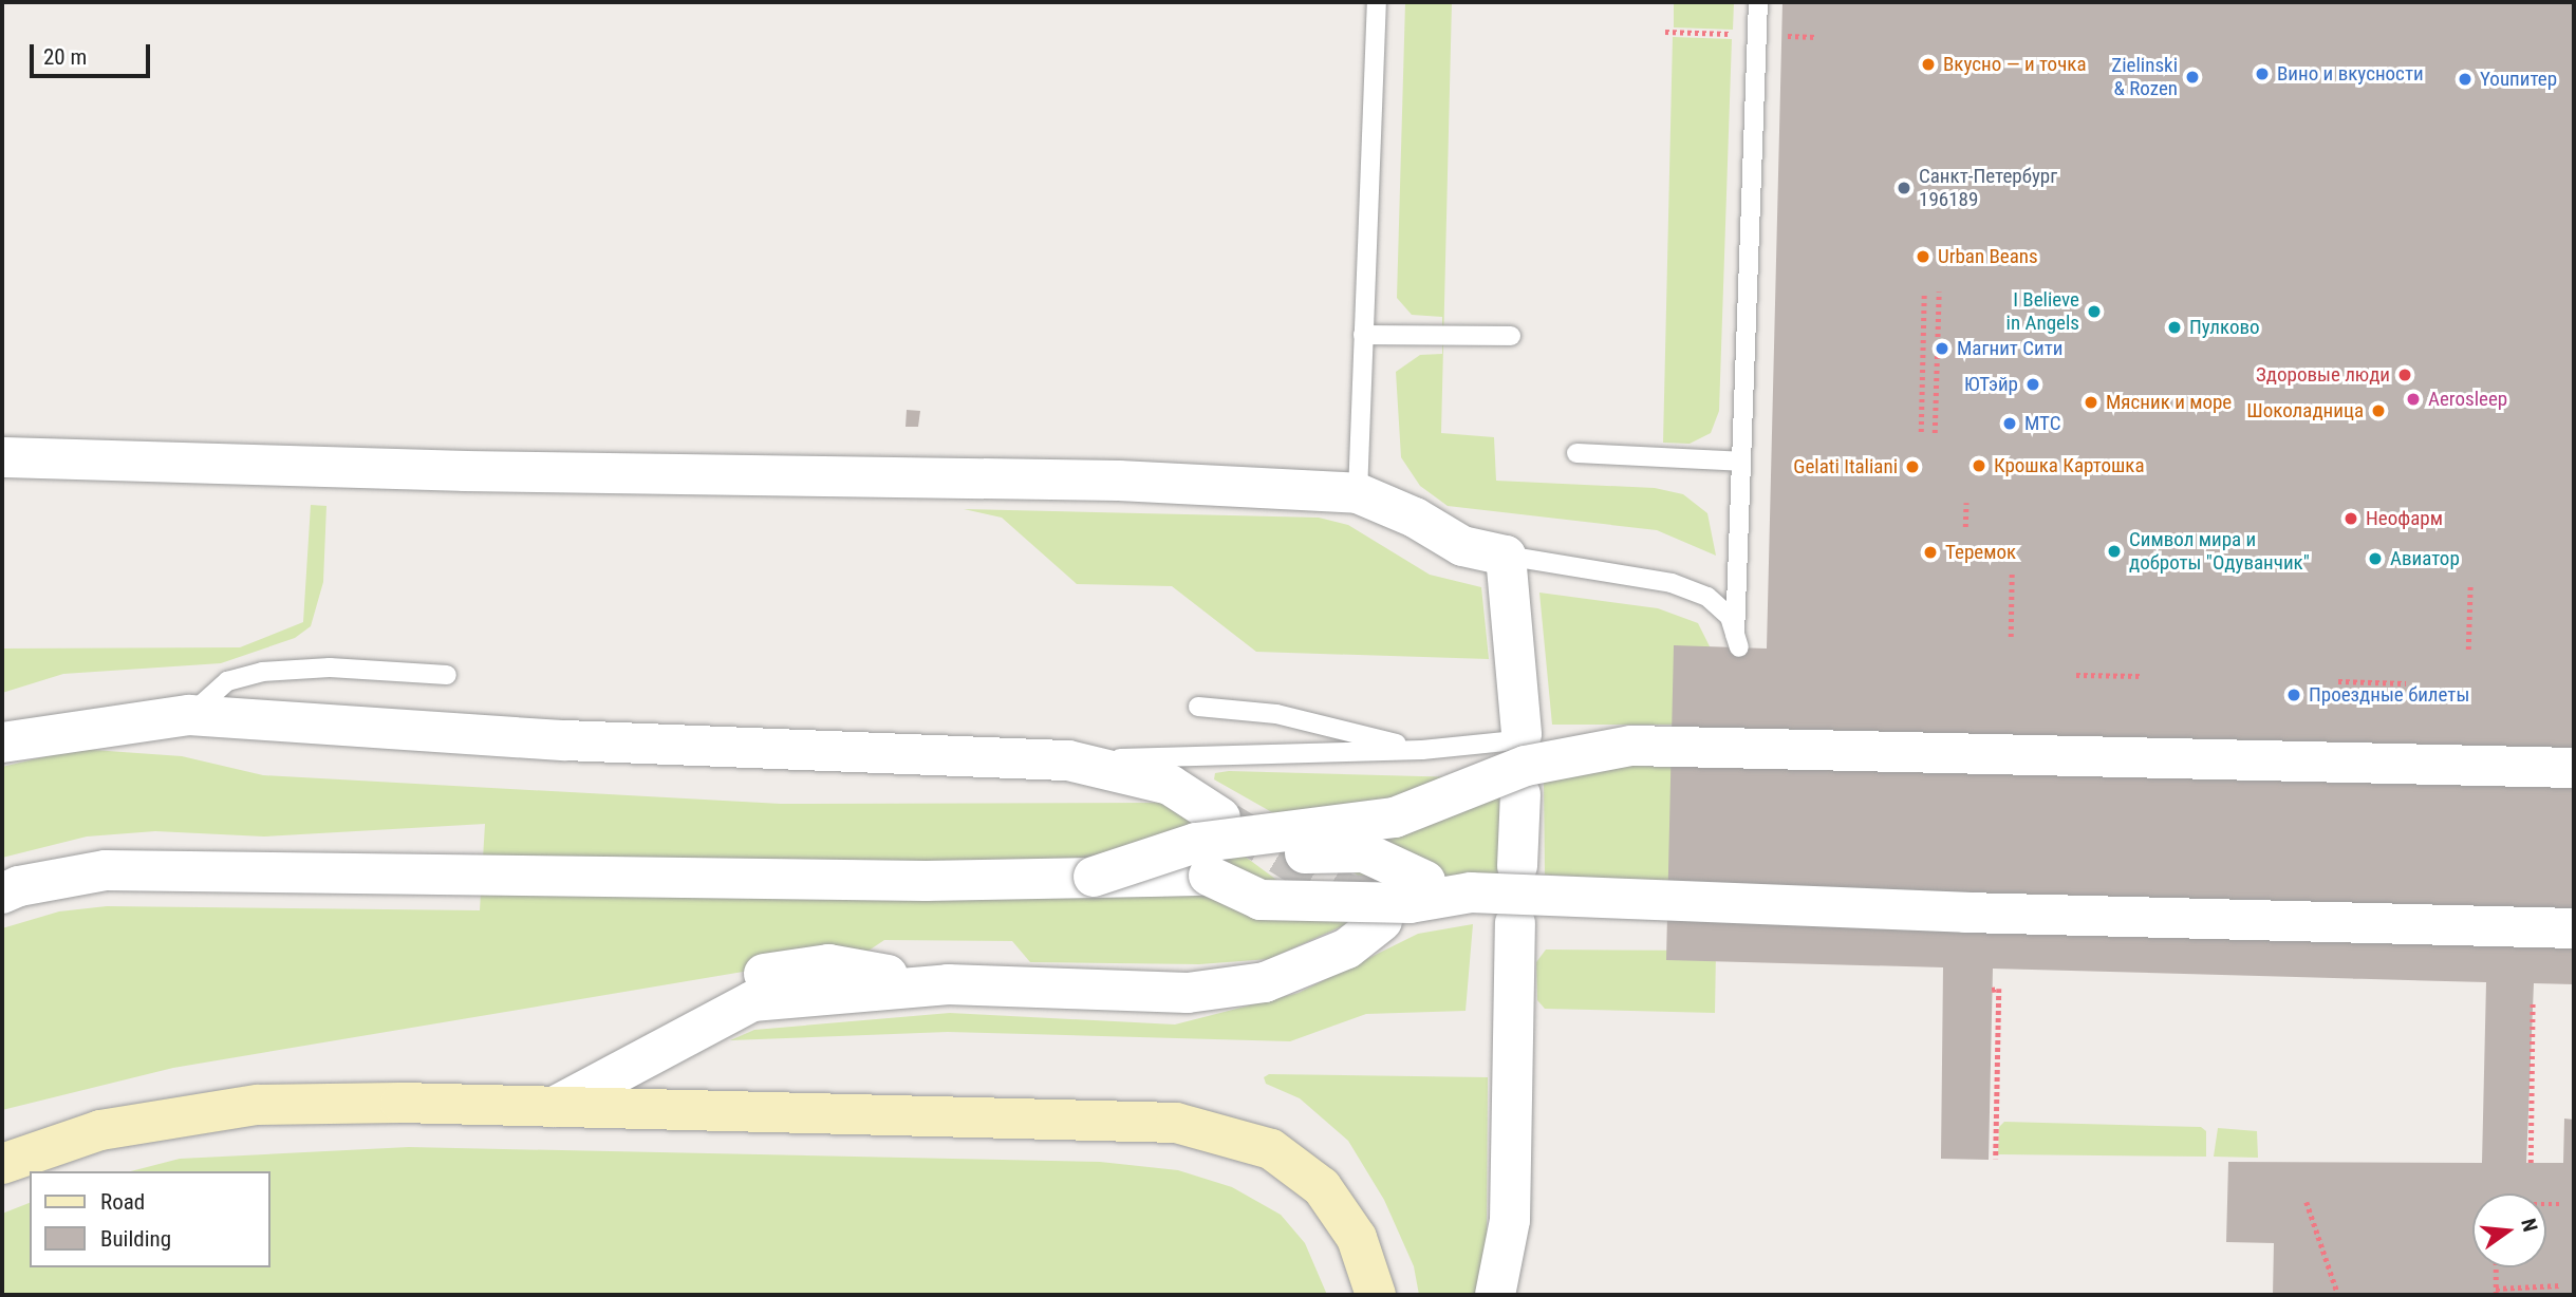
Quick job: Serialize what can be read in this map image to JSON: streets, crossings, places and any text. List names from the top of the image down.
{
  "places": [
    "Вкусно — и точка",
    "Вино и вкусности",
    "Zielinski & Rozen",
    "Youпитер",
    "Санкт-Петербург 196189",
    "Urban Beans",
    "I Believe in Angels",
    "Пулково",
    "Магнит Сити",
    "Здоровые люди",
    "ЮТэйр",
    "Aerosleep",
    "Мясник и море",
    "Шоколадница",
    "МТС",
    "Крошка Картошка",
    "Gelati Italiani",
    "Неофарм",
    "Символ мира и доброты \"Одуванчик\"",
    "Теремок",
    "Авиатор",
    "Проездные билеты"
  ],
  "legend": ["Road", "Building"],
  "scale_bar": "20 m",
  "north": "right"
}
